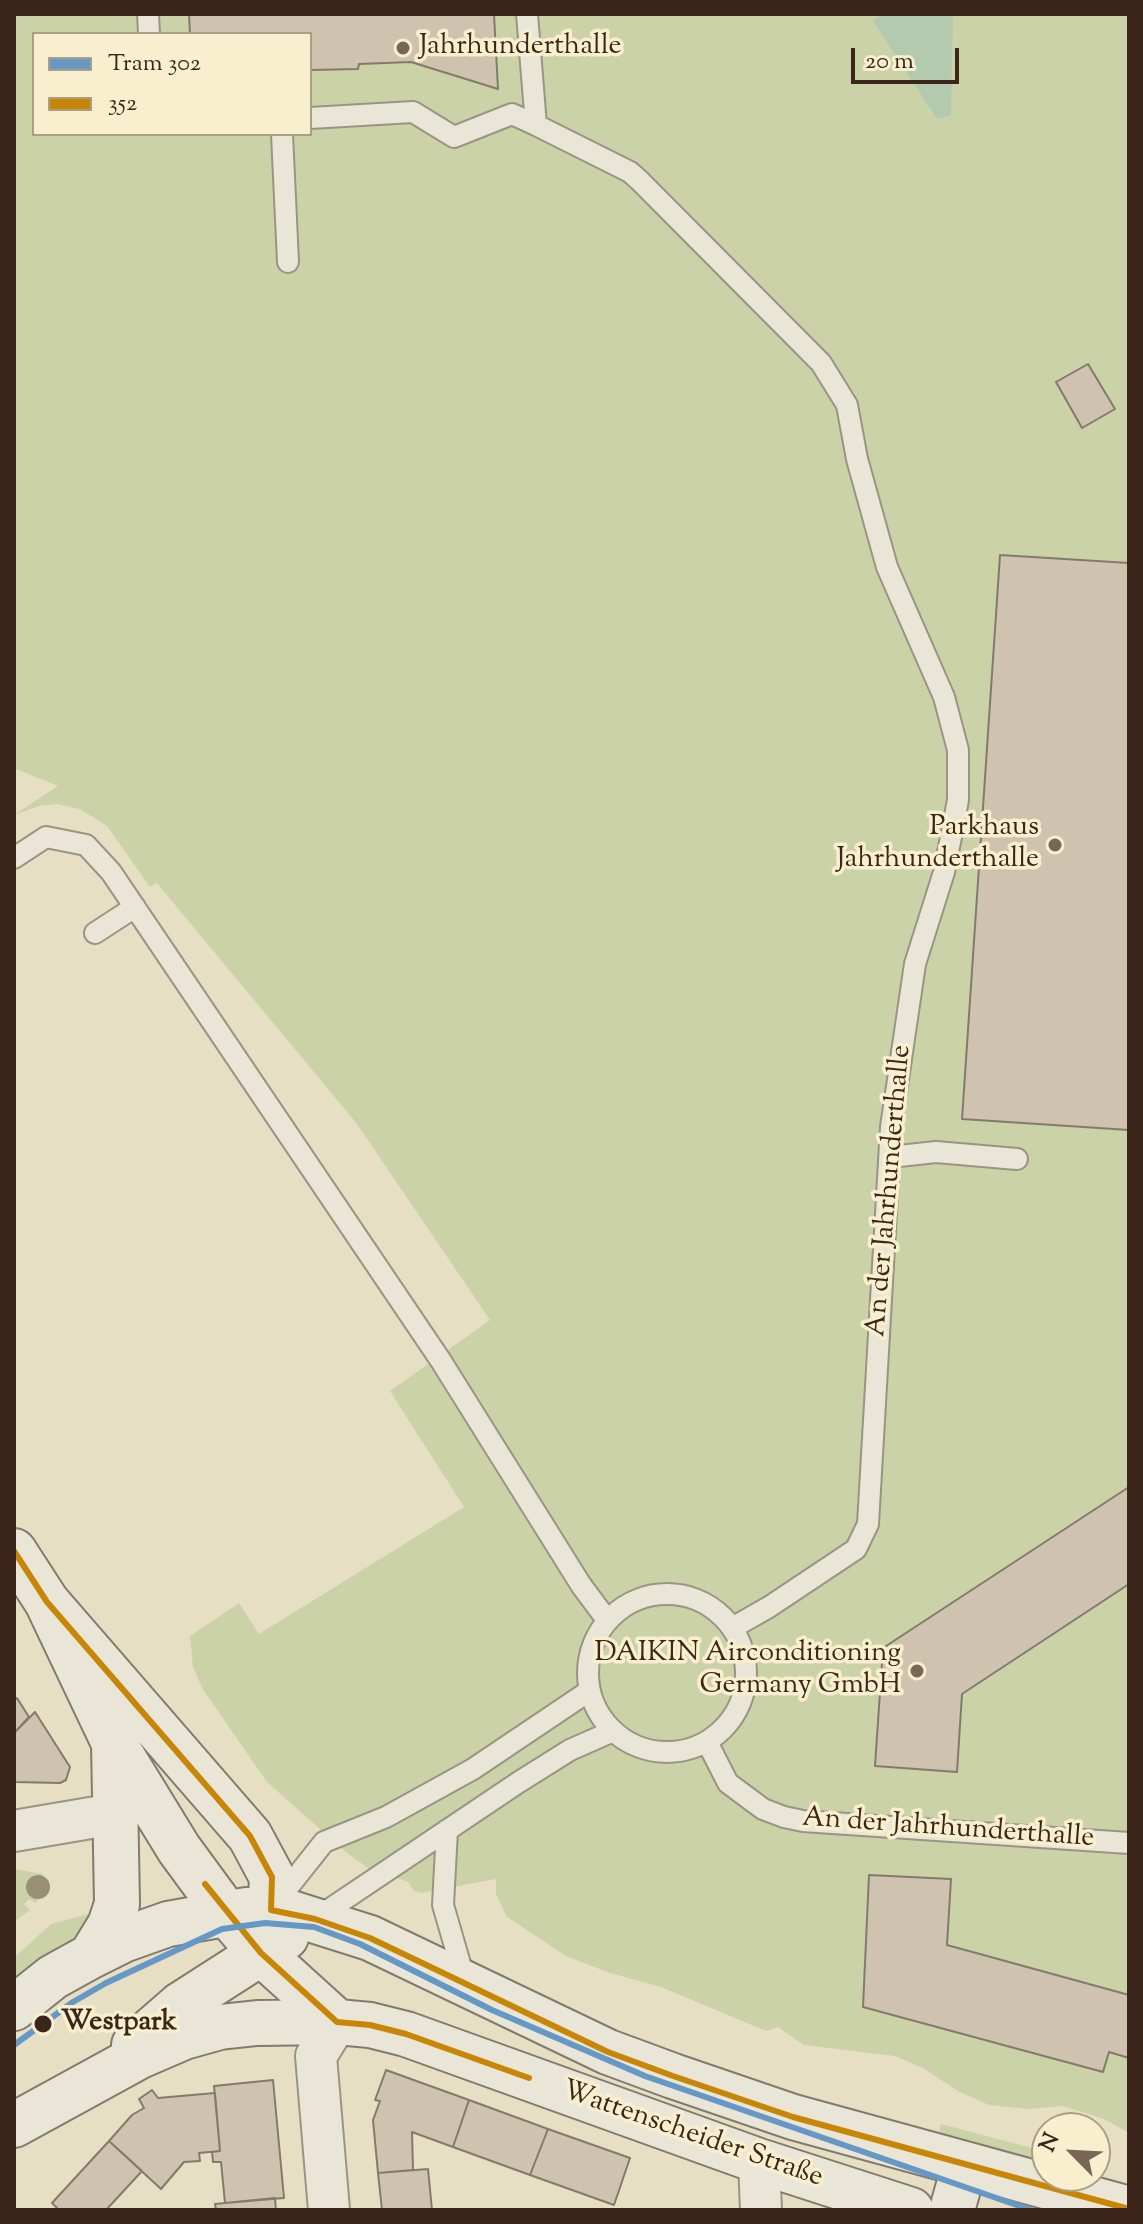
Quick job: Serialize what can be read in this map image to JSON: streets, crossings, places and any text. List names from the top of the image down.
{
  "streets": {
    "main road": ["Wattenscheider Straße"],
    "lane": ["An der Jahrhunderthalle"]
  },
  "places": [
    "Jahrhunderthalle",
    "Parkhaus Jahrhunderthalle",
    "DAIKIN Airconditioning Germany GmbH",
    "Westpark"
  ],
  "lines": ["transit line 352", "tram line 302"],
  "legend": ["Tram 302", "352"],
  "scale_bar": "20 m",
  "north": "top left"
}
